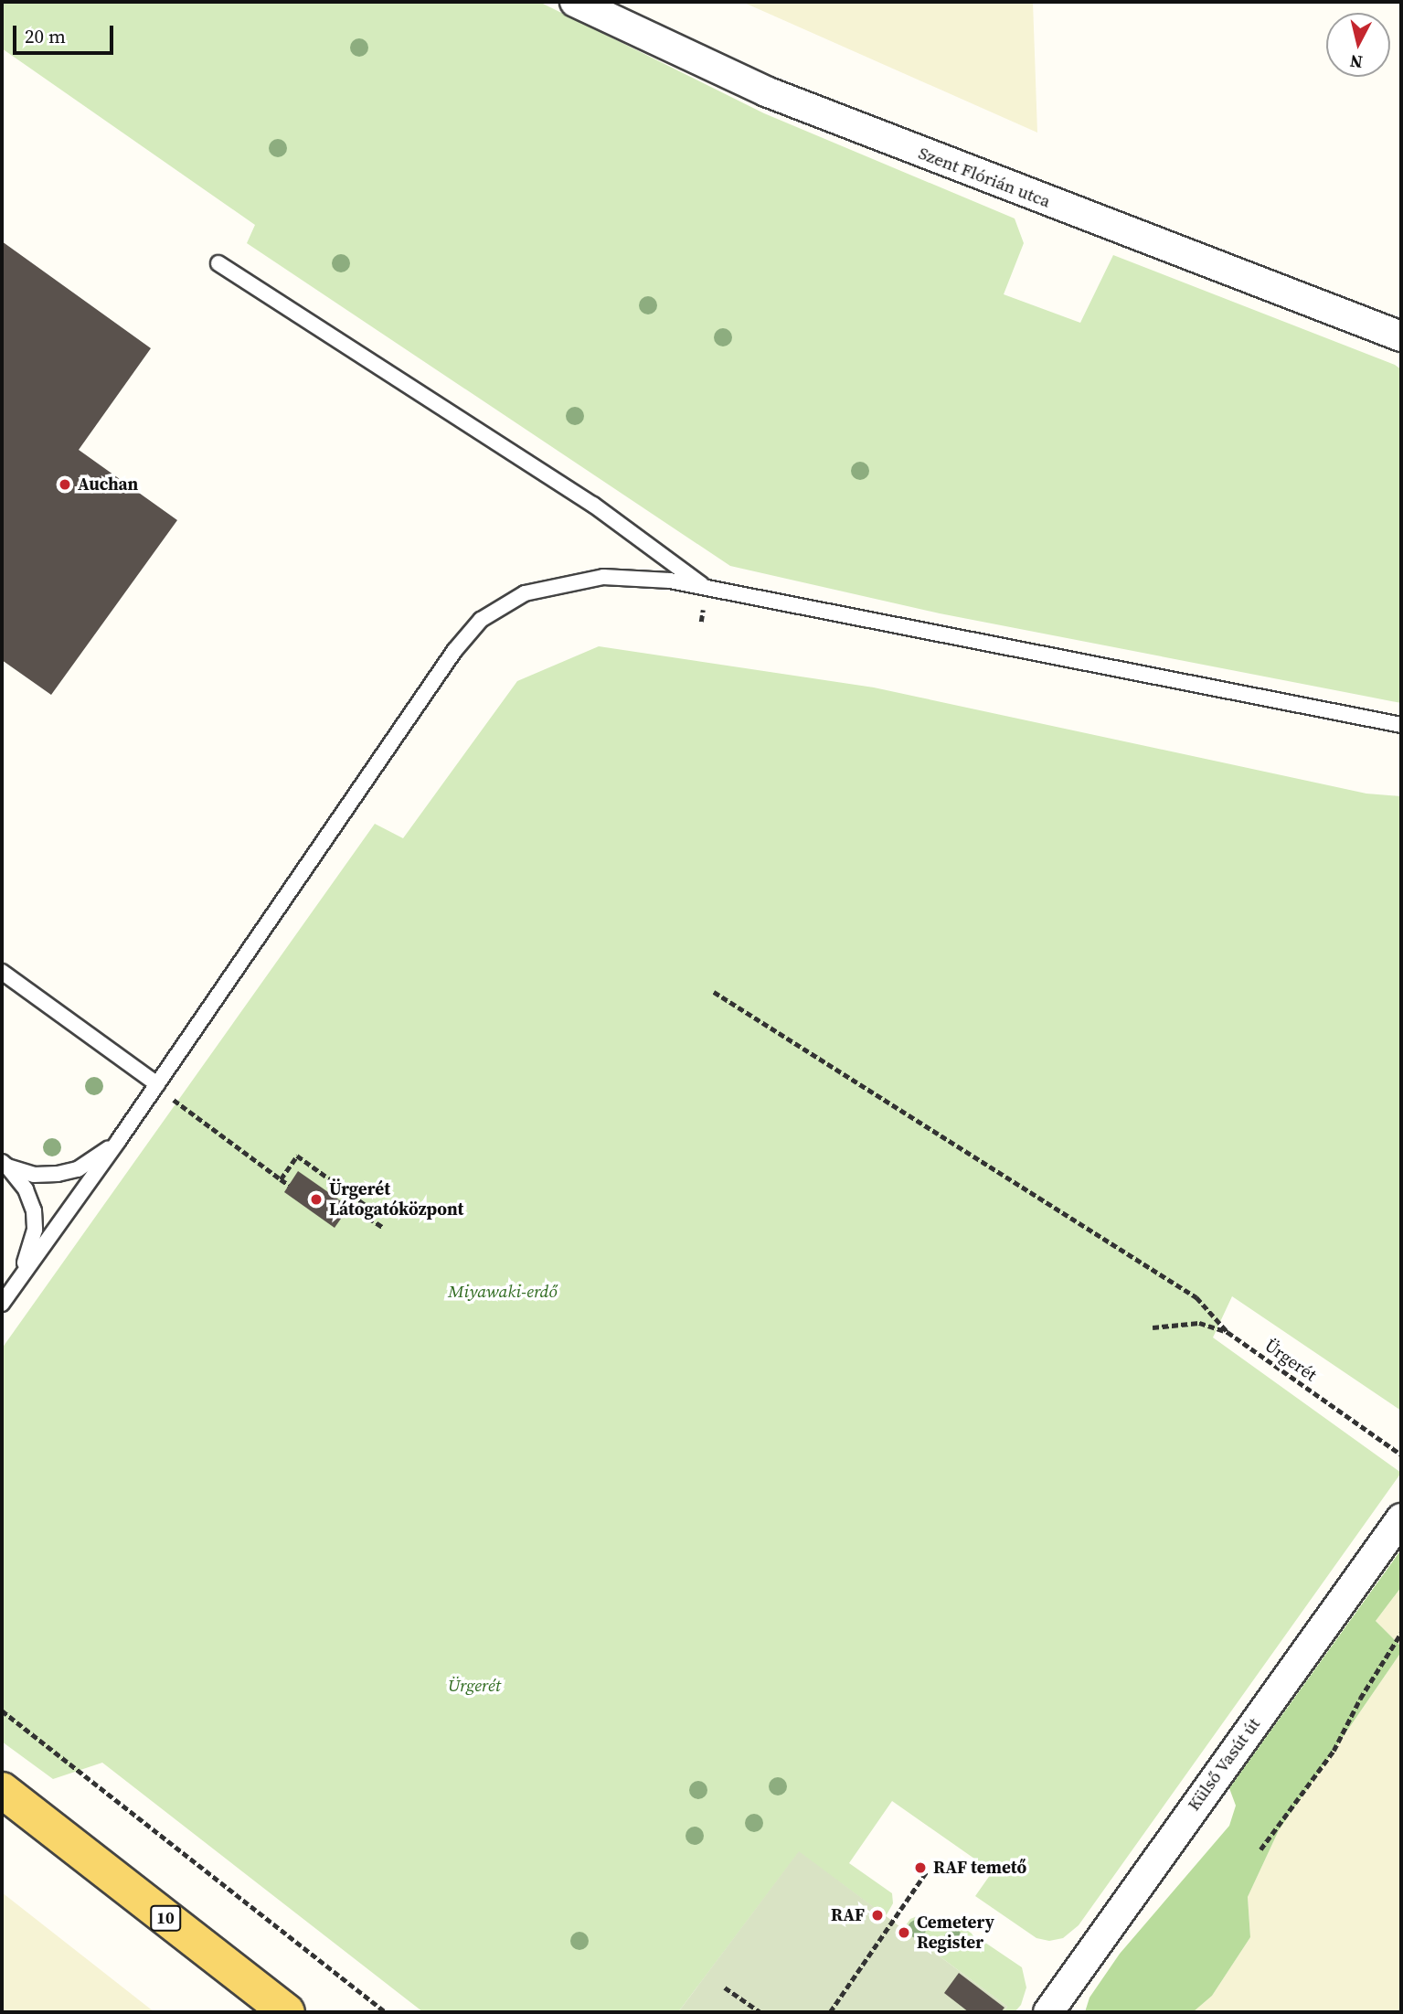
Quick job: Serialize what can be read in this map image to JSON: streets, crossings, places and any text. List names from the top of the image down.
{
  "streets": {
    "main road": ["10"],
    "street": ["Szent Flórián utca", "Külső Vasút út"],
    "path": ["Ürgerét"]
  },
  "parks": ["Miyawaki-erdő", "Ürgerét"],
  "places": [
    "Auchan",
    "Ürgerét Látogatóközpont",
    "RAF temető",
    "RAF",
    "Cemetery Register"
  ],
  "scale_bar": "20 m",
  "north": "bottom"
}
